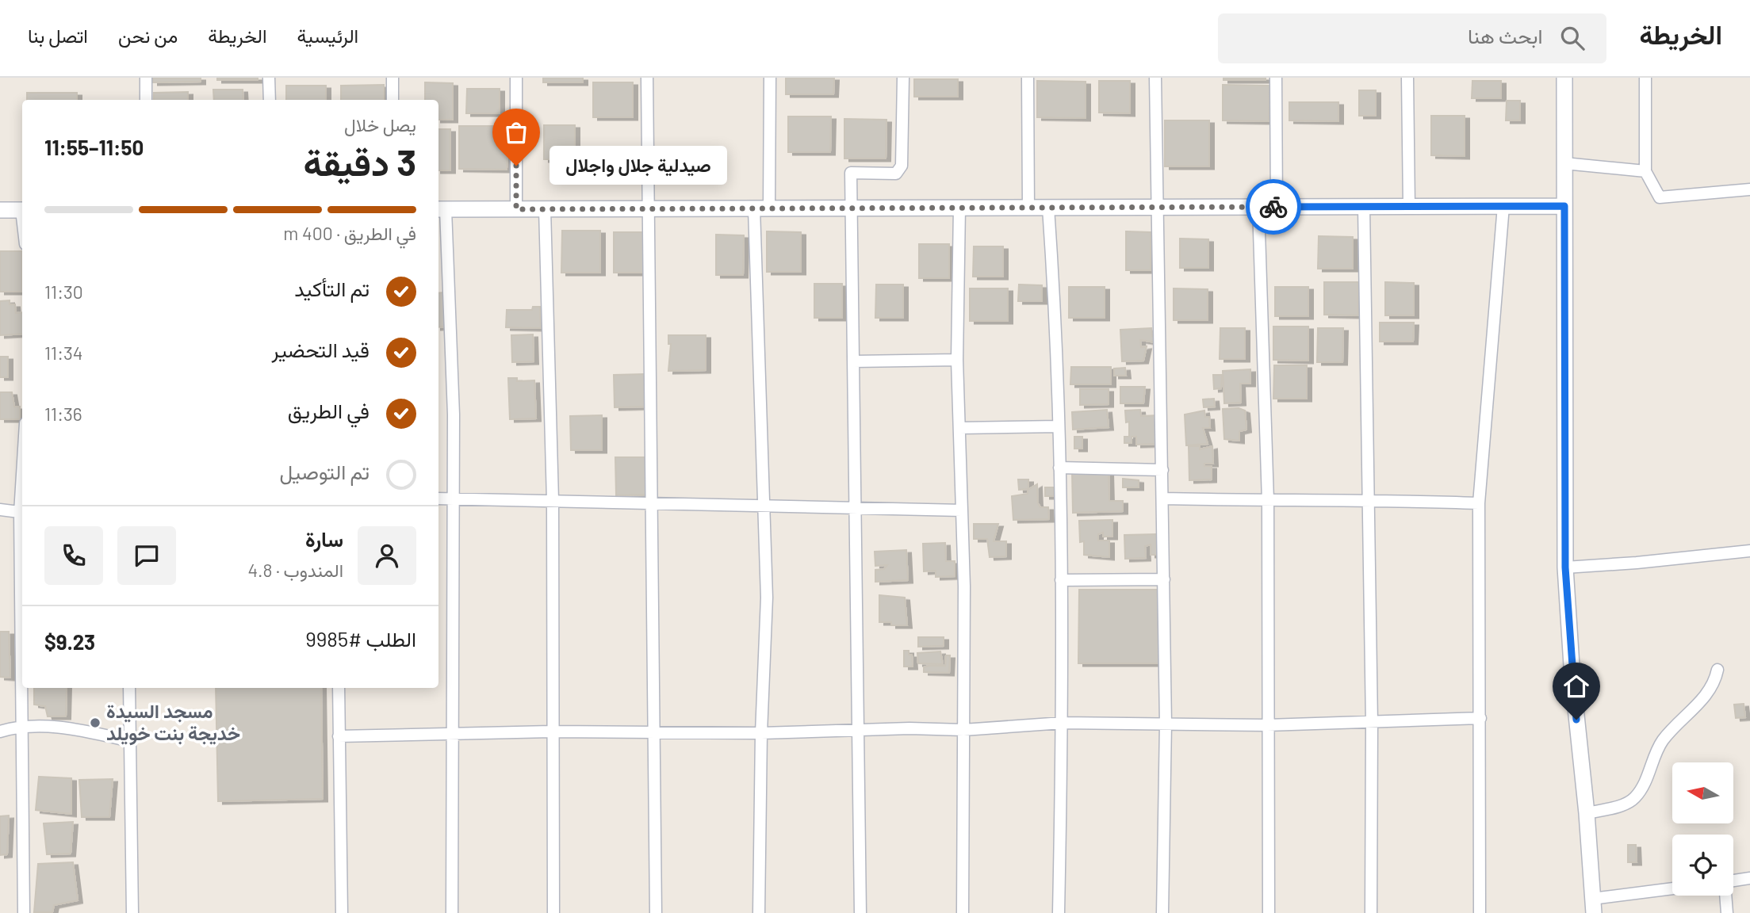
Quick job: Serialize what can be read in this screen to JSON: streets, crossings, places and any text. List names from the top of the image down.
{
  "places": ["صيدلية جلال واجلال", "مسجد السيدة خديجة بنت خويلد"],
  "north": "left",
  "page": {
    "header": "الخريطة",
    "search": "ابحث هنا",
    "nav": [
      "الرئيسية",
      "الخريطة",
      "من نحن",
      "اتصل بنا"
    ],
    "heading": ["3 دقيقة", "يصل خلال", "11:50–11:55"],
    "panel": [
      "سارة",
      "المندوب · 4.8",
      "الطلب #9985",
      "$9.23"
    ],
    "bubble": "صيدلية جلال واجلال",
    "bar": "في الطريق · 400 m",
    "list": [
      ["تم التأكيد", "11:30"],
      ["قيد التحضير", "11:34"],
      ["في الطريق", "11:36"],
      "تم التوصيل"
    ]
  }
}
